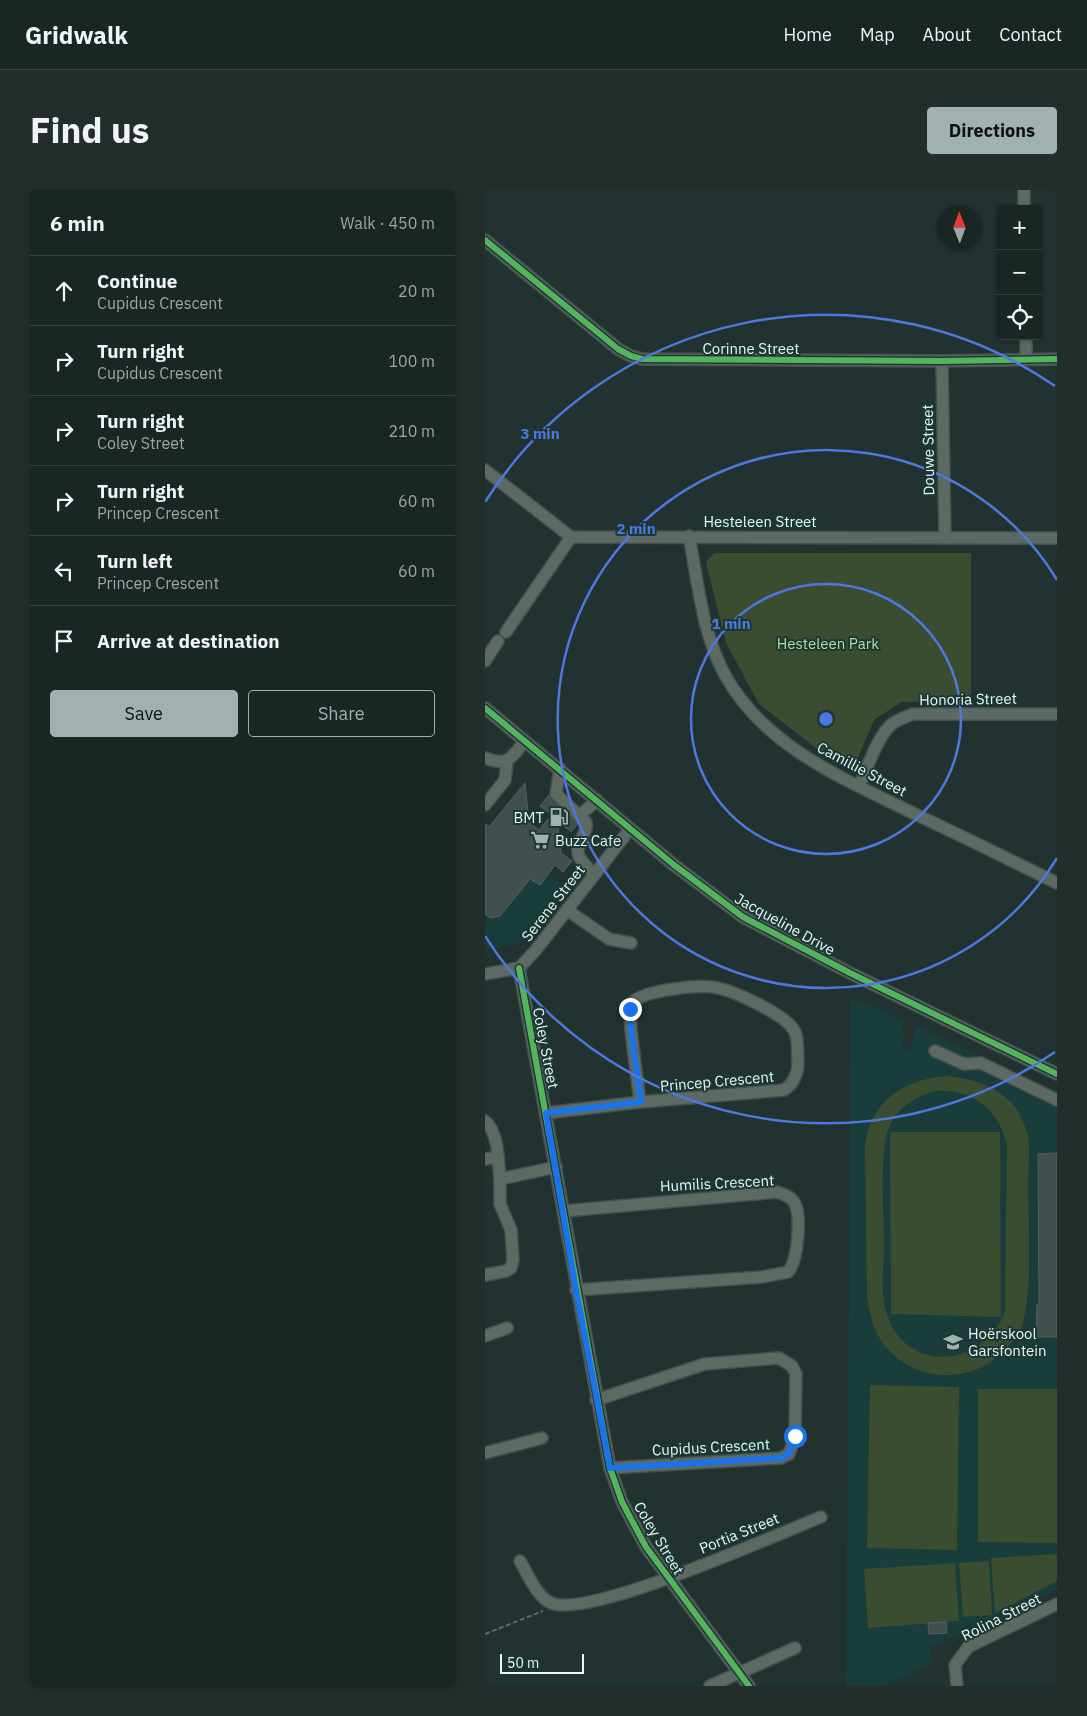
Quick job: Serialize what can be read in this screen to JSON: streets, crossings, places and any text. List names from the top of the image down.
{
  "streets": {
    "street": [
      "Corinne Street",
      "Douwe Street",
      "Hesteleen Street",
      "Honoria Street",
      "Camillie Street",
      "Serene Street",
      "Jacqueline Drive",
      "Coley Street",
      "Princep Crescent",
      "Humilis Crescent",
      "Cupidus Crescent",
      "Portia Street",
      "Rolina Street"
    ]
  },
  "crossings": [
    ["Corinne Street", "Douwe Street"],
    ["Douwe Street", "Hesteleen Street"],
    ["Hesteleen Street", "Camillie Street"],
    ["Honoria Street", "Camillie Street"],
    ["Serene Street", "Jacqueline Drive"],
    ["Serene Street", "Coley Street"],
    ["Coley Street", "Princep Crescent"],
    ["Coley Street", "Humilis Crescent"],
    ["Coley Street", "Cupidus Crescent"],
    ["Coley Street", "Portia Street"]
  ],
  "parks": ["Hesteleen Park"],
  "places": {
    "fuel station": ["BMT"],
    "supermarket": ["Buzz Cafe"],
    "school or university": ["Hoërskool Garsfontein"]
  },
  "scale_bar": "50 m",
  "north": "top",
  "page": {
    "header": "Gridwalk",
    "nav": [
      "Home",
      "Map",
      "About",
      "Contact"
    ],
    "title": "Find us",
    "buttons": [
      "Directions",
      ["Save", "Share"]
    ],
    "heading": ["6 min", "Walk · 450 m"],
    "map_buttons": ["+", "−"],
    "list": [
      ["Continue", "Cupidus Crescent", "20 m"],
      ["Turn right", "Cupidus Crescent", "100 m"],
      ["Turn right", "Coley Street", "210 m"],
      ["Turn right", "Princep Crescent", "60 m"],
      ["Turn left", "Princep Crescent", "60 m"],
      "Arrive at destination"
    ],
    "scale": "50 m"
  },
  "rings": ["3 min", "2 min", "1 min"]
}
